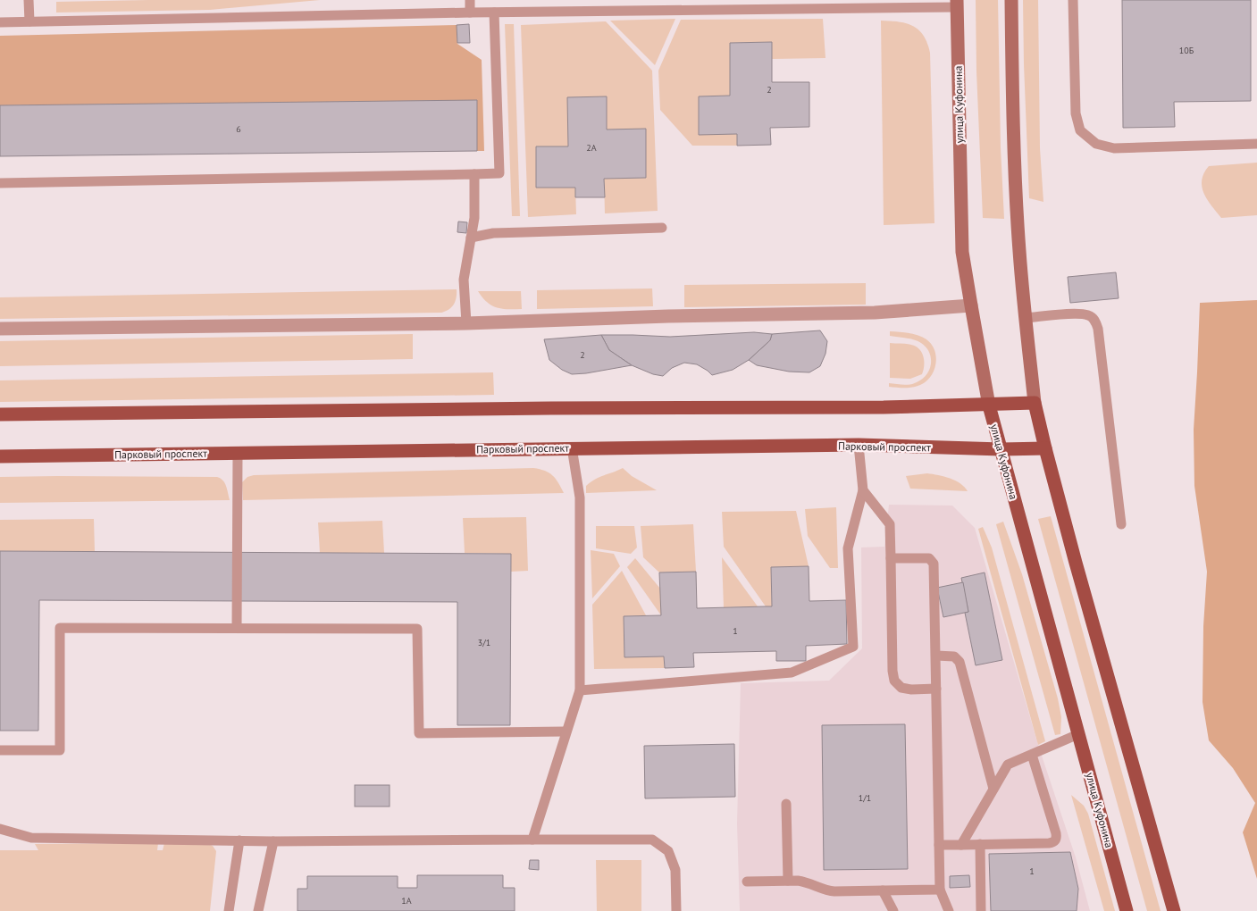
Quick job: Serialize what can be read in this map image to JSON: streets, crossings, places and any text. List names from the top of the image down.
{
  "streets": {
    "main road": ["улица Куфонина", "Парковый проспект"]
  },
  "crossings": [
    ["улица Куфонина", "Парковый проспект"]
  ],
  "house_numbers": [
    "10Б",
    "2",
    "6",
    "2А",
    "2",
    "1",
    "3/1",
    "1/1",
    "1",
    "1А"
  ]
}
